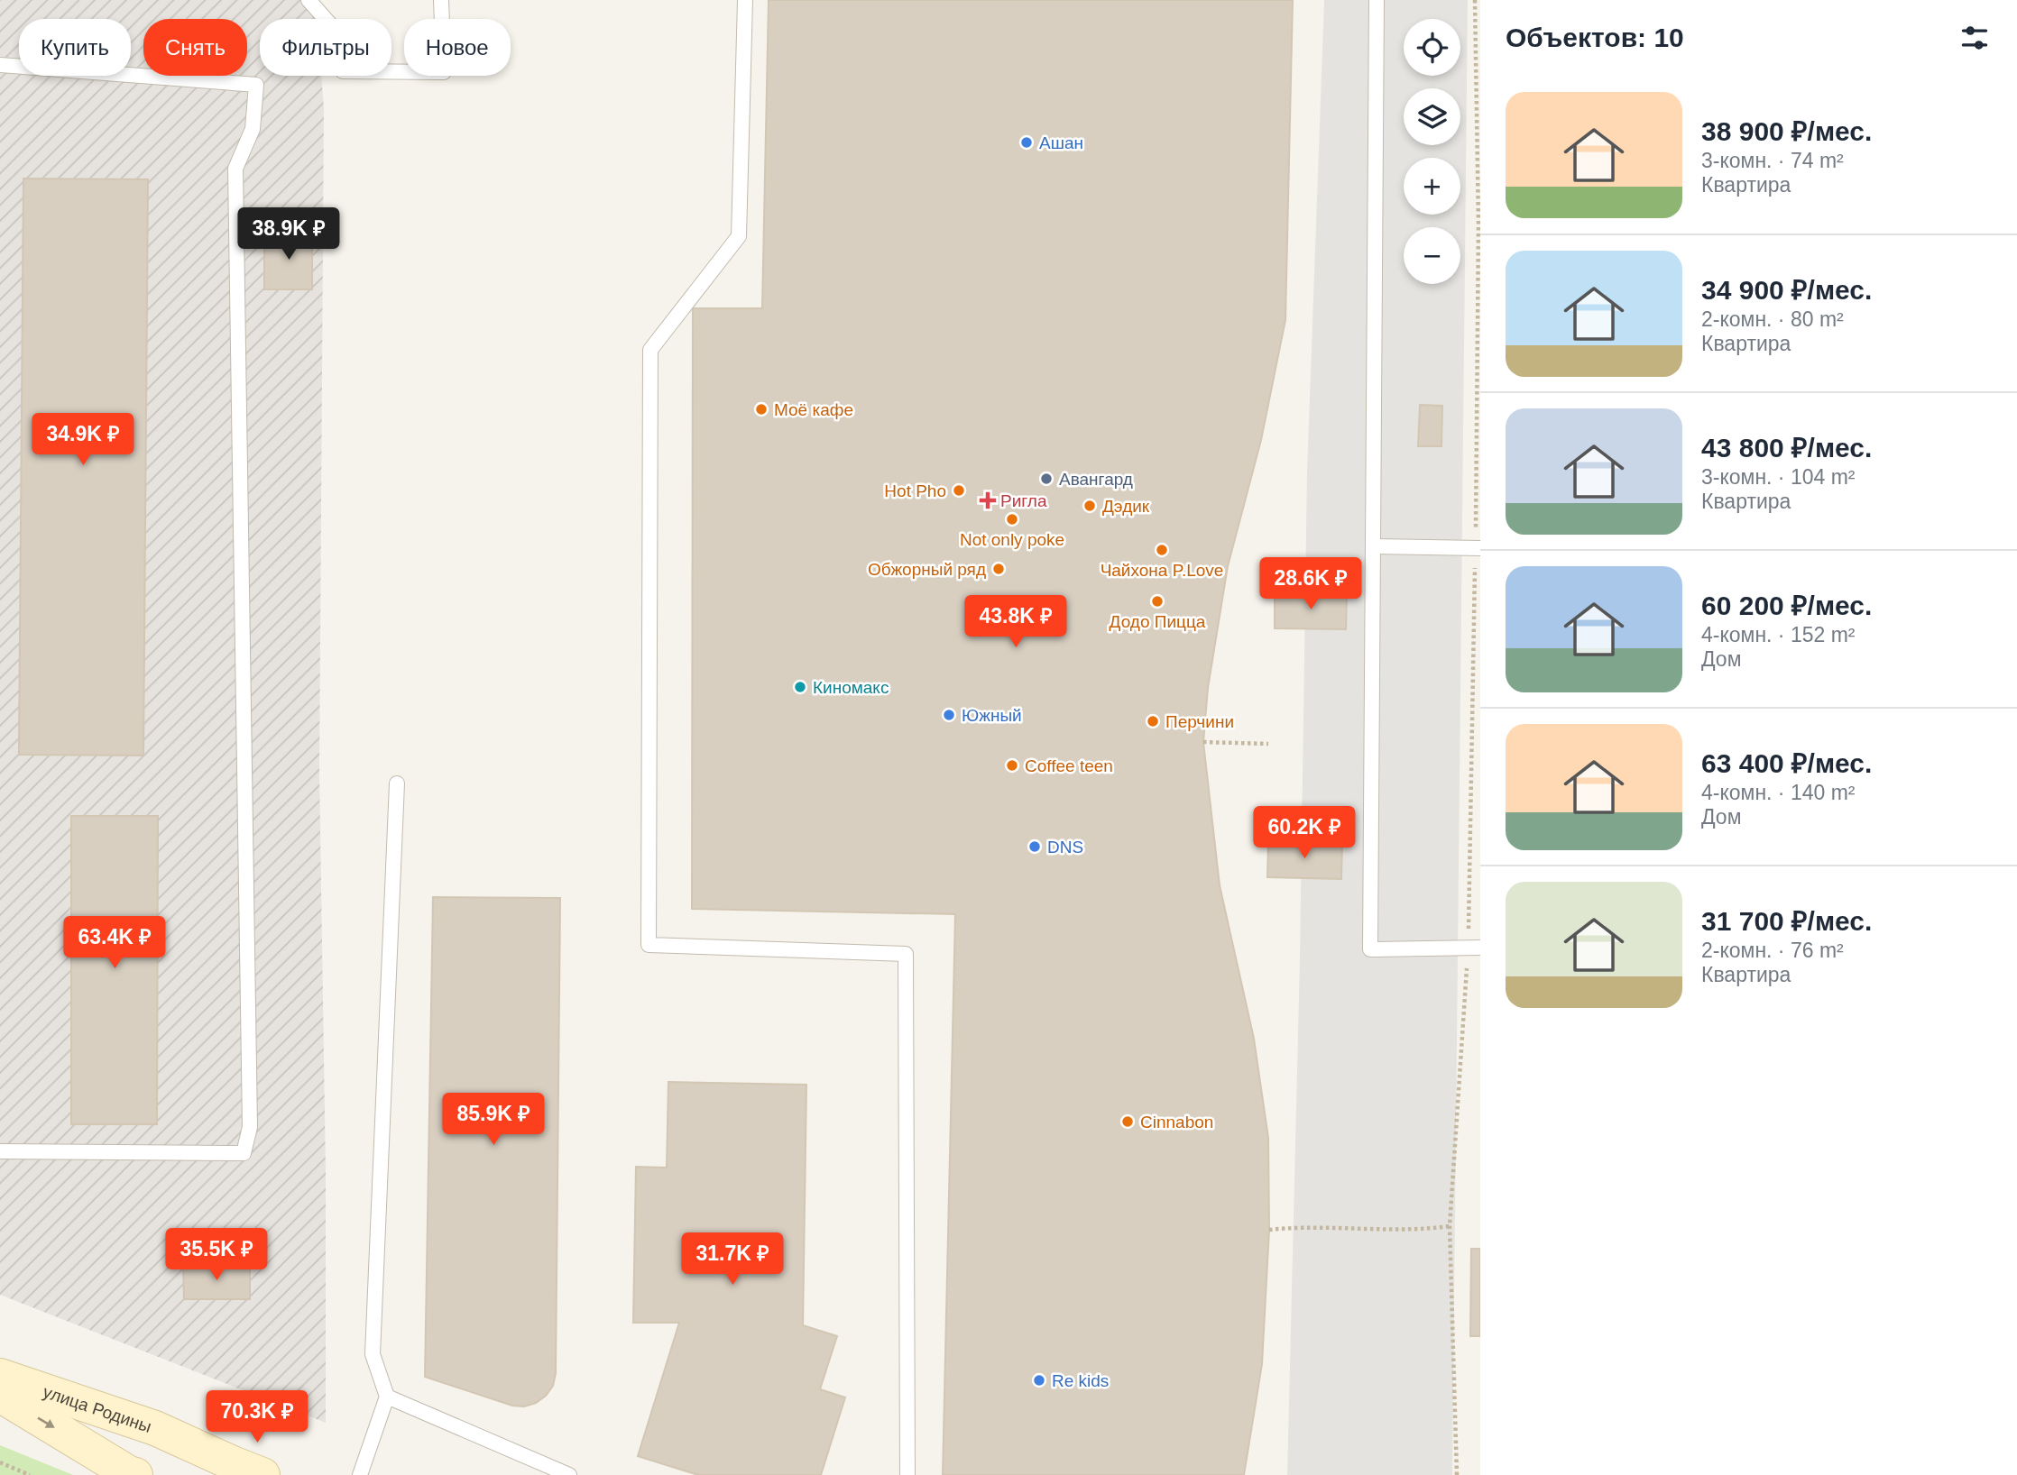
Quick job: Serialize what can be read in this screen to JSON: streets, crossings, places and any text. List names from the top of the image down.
{
  "streets": {
    "street": ["улица Родины"]
  },
  "places": {
    "other": [
      "Ашан",
      "Моё кафе",
      "Авангард",
      "Hot Pho",
      "Дэдик",
      "Not only poke",
      "Чайхона P.Love",
      "Обжорный ряд",
      "Додо Пицца",
      "Киномакс",
      "Южный",
      "Перчини",
      "Coffee teen",
      "DNS",
      "Cinnabon",
      "Re kids"
    ],
    "health": ["Ригла"]
  },
  "page": {
    "heading": "Объектов: 10",
    "map_buttons": ["+", "−"],
    "chip": [
      "Купить",
      "Снять",
      "Фильтры",
      "Новое"
    ],
    "list": [
      {
        "name": "38 900 ₽/мес.",
        "note": "3-комн. · 74 m² · Квартира"
      },
      {
        "name": "34 900 ₽/мес.",
        "note": "2-комн. · 80 m² · Квартира"
      },
      {
        "name": "43 800 ₽/мес.",
        "note": "3-комн. · 104 m² · Квартира"
      },
      {
        "name": "60 200 ₽/мес.",
        "note": "4-комн. · 152 m² · Дом"
      },
      {
        "name": "63 400 ₽/мес.",
        "note": "4-комн. · 140 m² · Дом"
      },
      {
        "name": "31 700 ₽/мес.",
        "note": "2-комн. · 76 m² · Квартира"
      }
    ],
    "price": [
      "38.9K ₽",
      "34.9K ₽",
      "28.6K ₽",
      "43.8K ₽",
      "60.2K ₽",
      "63.4K ₽",
      "85.9K ₽",
      "35.5K ₽",
      "31.7K ₽",
      "70.3K ₽"
    ]
  }
}
